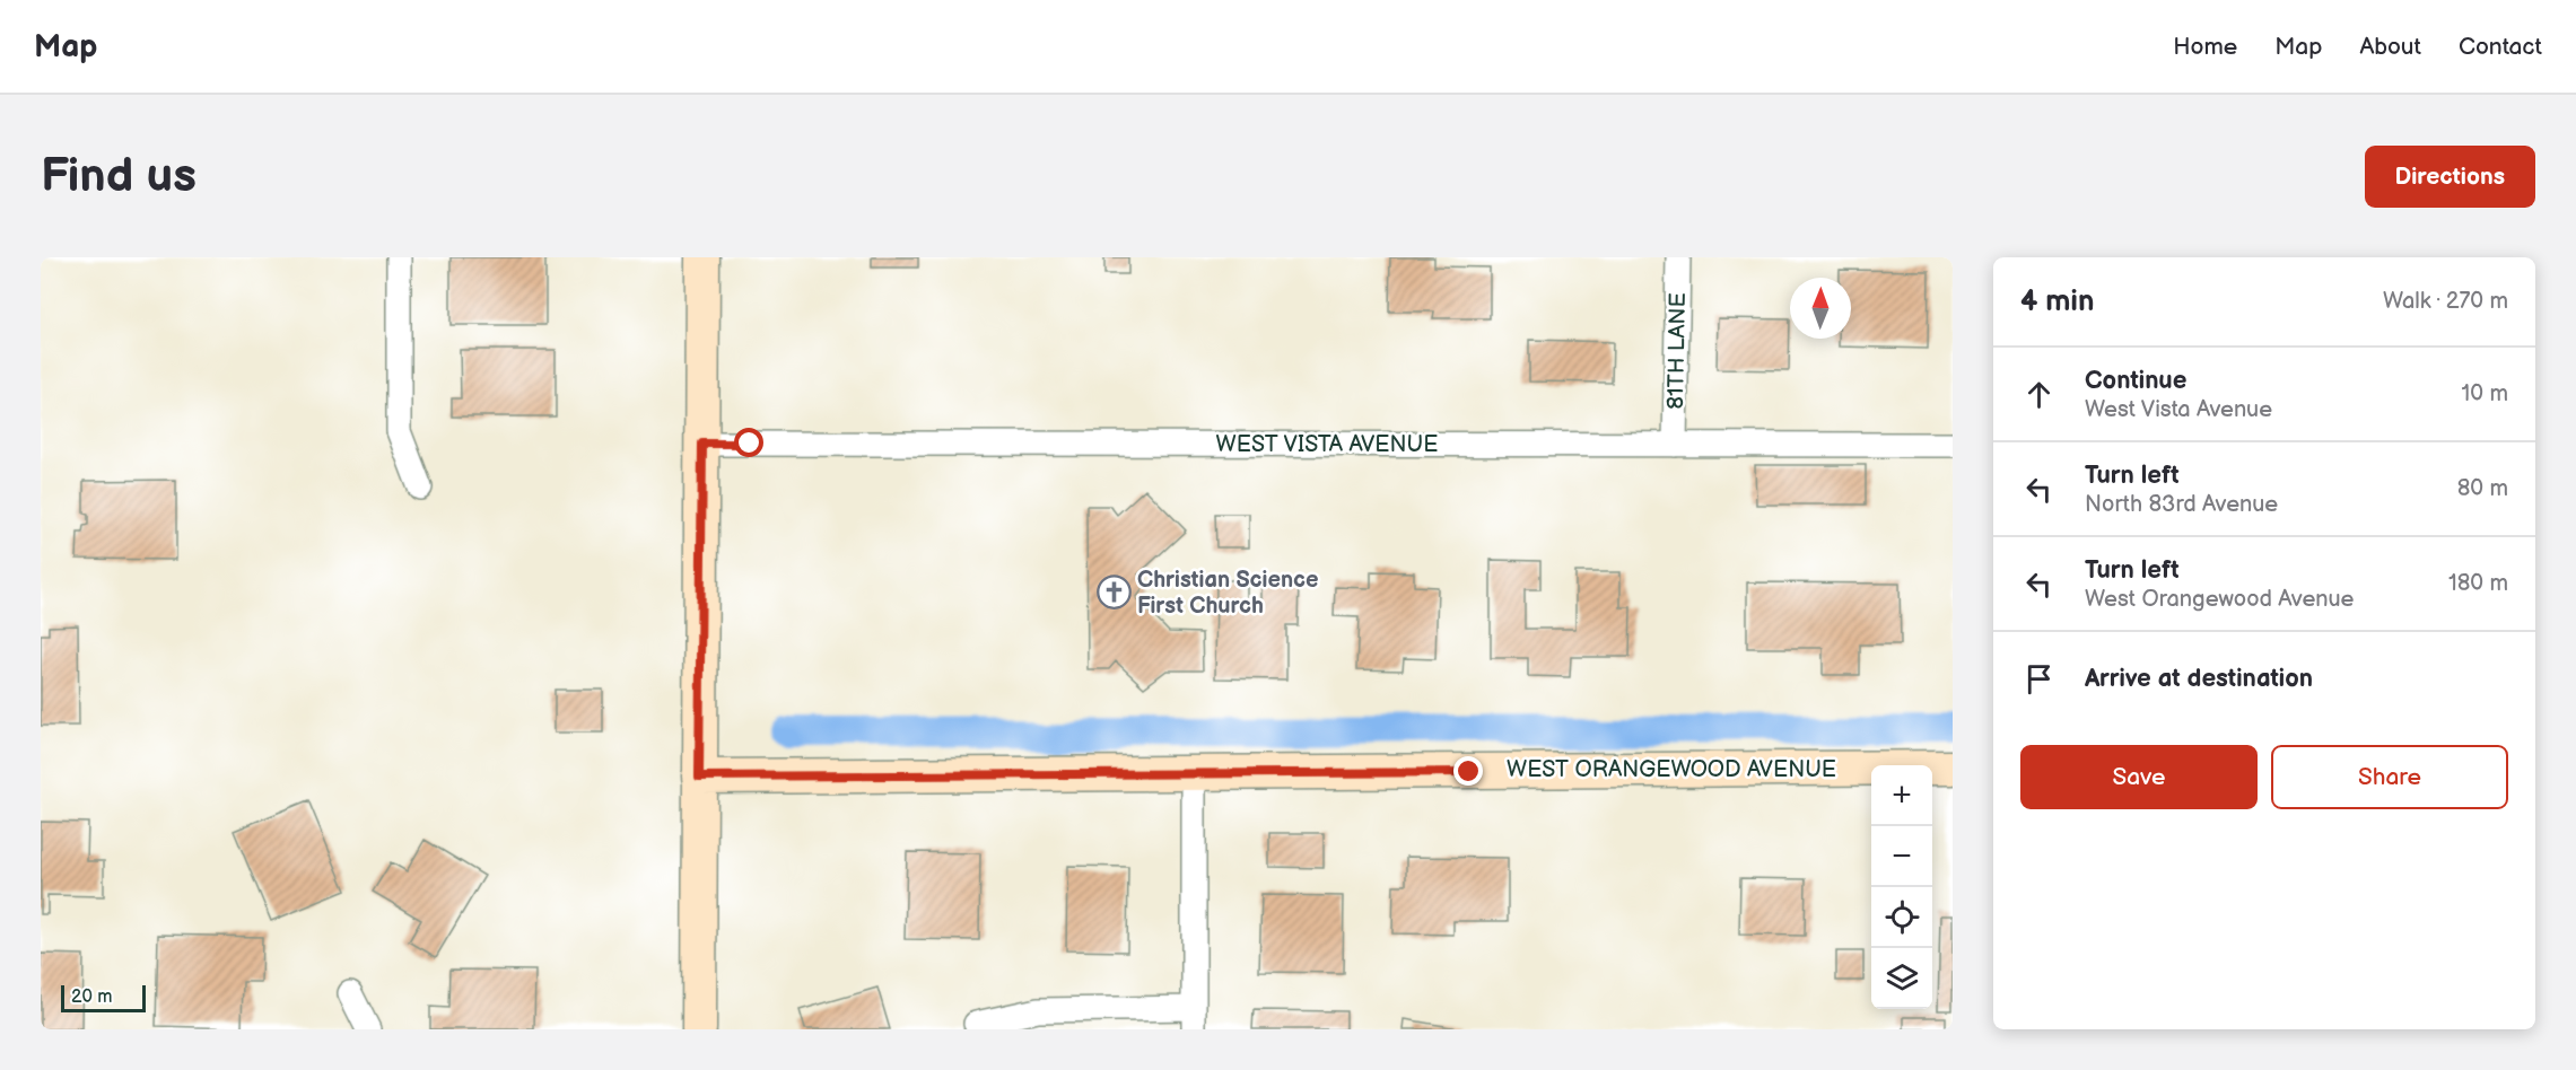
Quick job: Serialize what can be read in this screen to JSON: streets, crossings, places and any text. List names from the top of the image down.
{
  "streets": {
    "street": ["81TH LANE", "WEST VISTA AVENUE", "WEST ORANGEWOOD AVENUE"]
  },
  "crossings": [
    ["81TH LANE", "WEST VISTA AVENUE"]
  ],
  "places": {
    "church": ["Christian Science First Church"]
  },
  "scale_bar": "20 m",
  "north": "top",
  "page": {
    "header": "Map",
    "nav": [
      "Home",
      "Map",
      "About",
      "Contact"
    ],
    "buttons": [
      "Directions",
      ["Save", "Share"]
    ],
    "title": "Find us",
    "heading": ["4 min", "Walk · 270 m"],
    "list": [
      ["Continue", "West Vista Avenue", "10 m"],
      ["Turn left", "North 83rd Avenue", "80 m"],
      ["Turn left", "West Orangewood Avenue", "180 m"],
      "Arrive at destination"
    ],
    "map_buttons": ["+", "−"],
    "scale": "20 m"
  }
}
